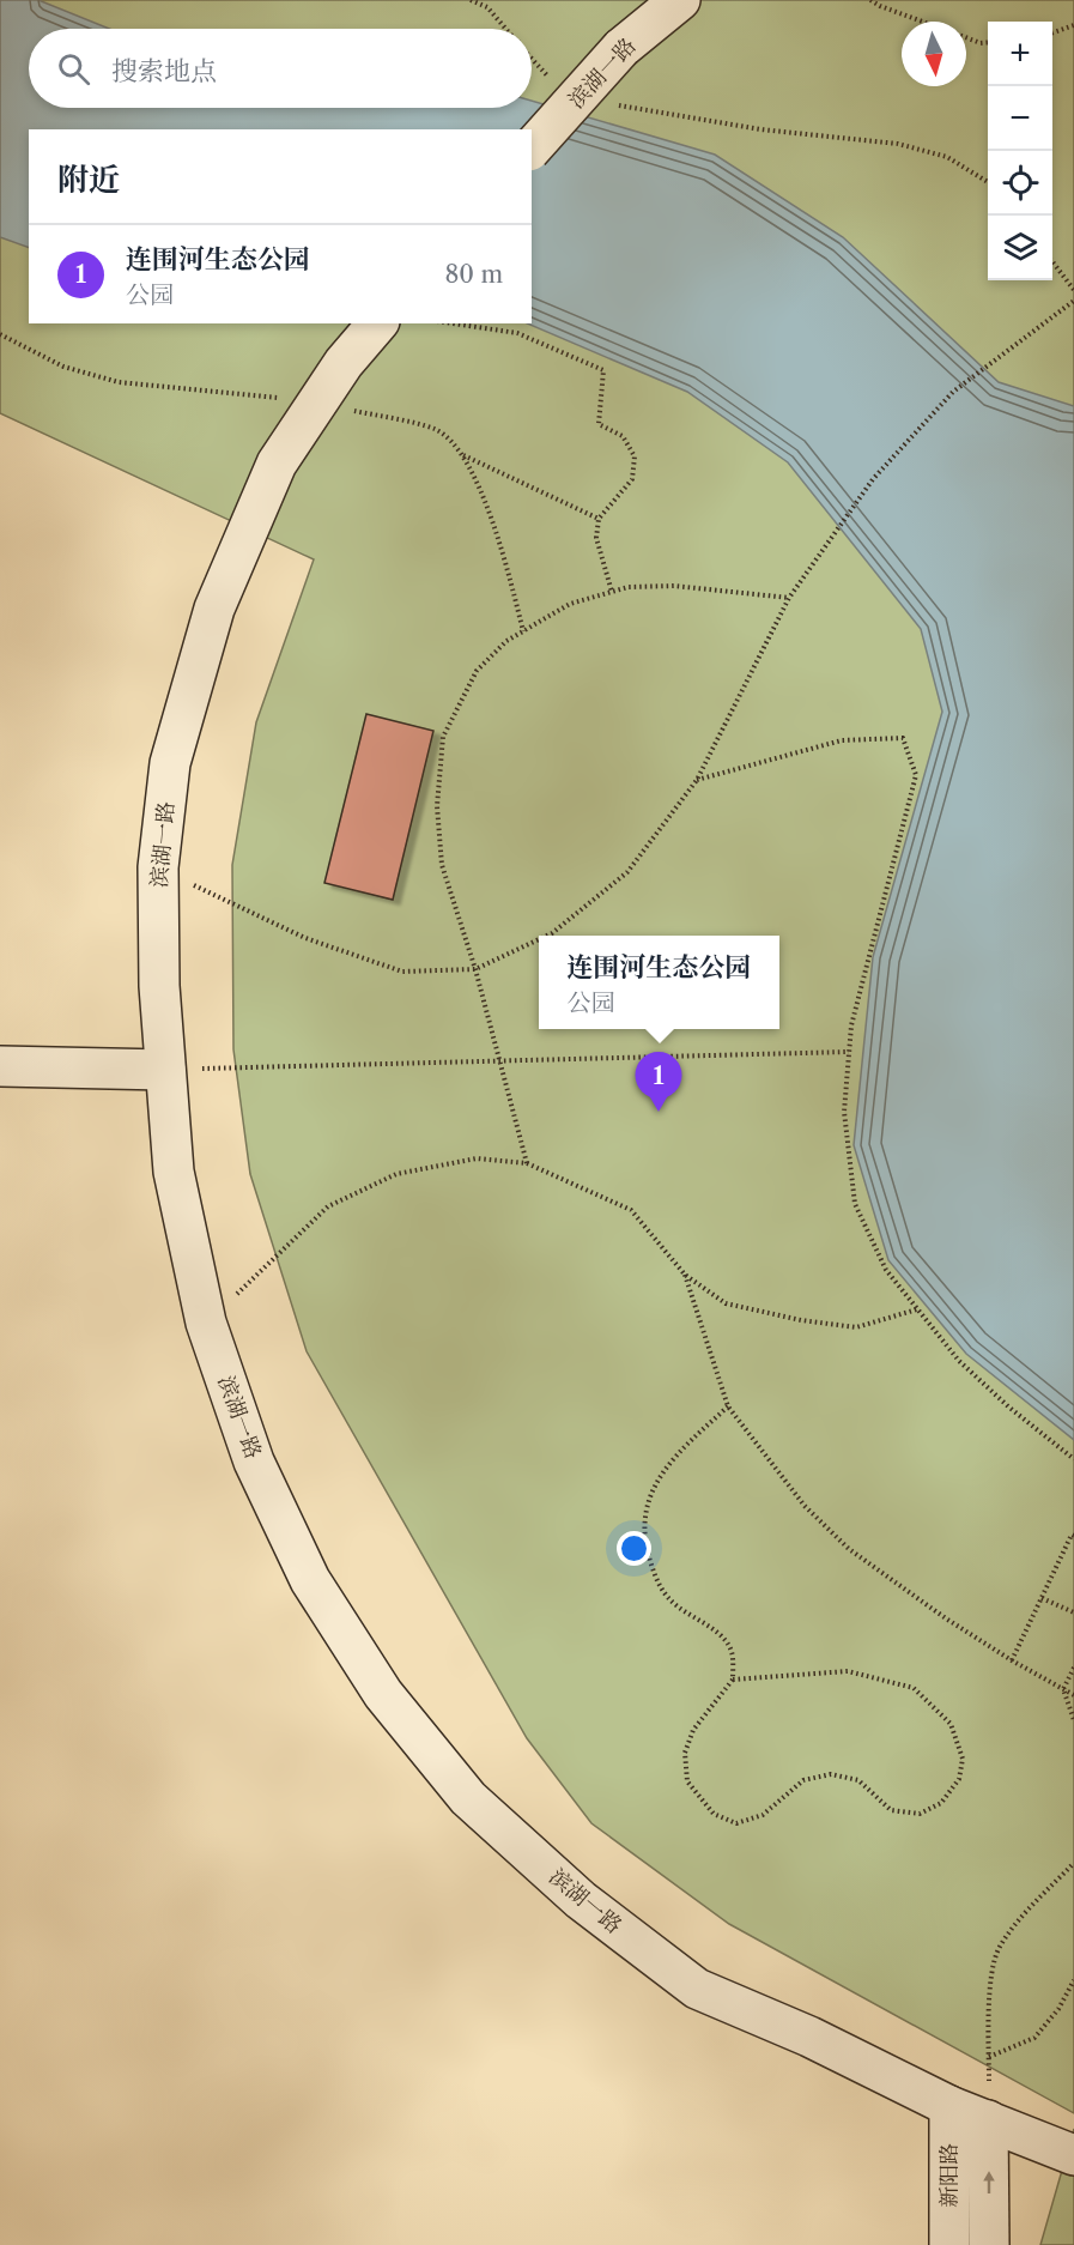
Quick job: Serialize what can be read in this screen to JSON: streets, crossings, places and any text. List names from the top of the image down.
{
  "streets": {
    "street": ["滨湖一路", "新阳路"]
  },
  "crossings": [
    ["滨湖一路", "新阳路"]
  ],
  "north": "bottom",
  "page": {
    "map_buttons": ["+", "−"],
    "search": "搜索地点",
    "heading": "附近",
    "list": [
      {
        "mark": "1",
        "name": "连围河生态公园",
        "note": "公园",
        "value": "80 m"
      }
    ],
    "popup": ["连围河生态公园", "公园"],
    "pins": "1"
  }
}
